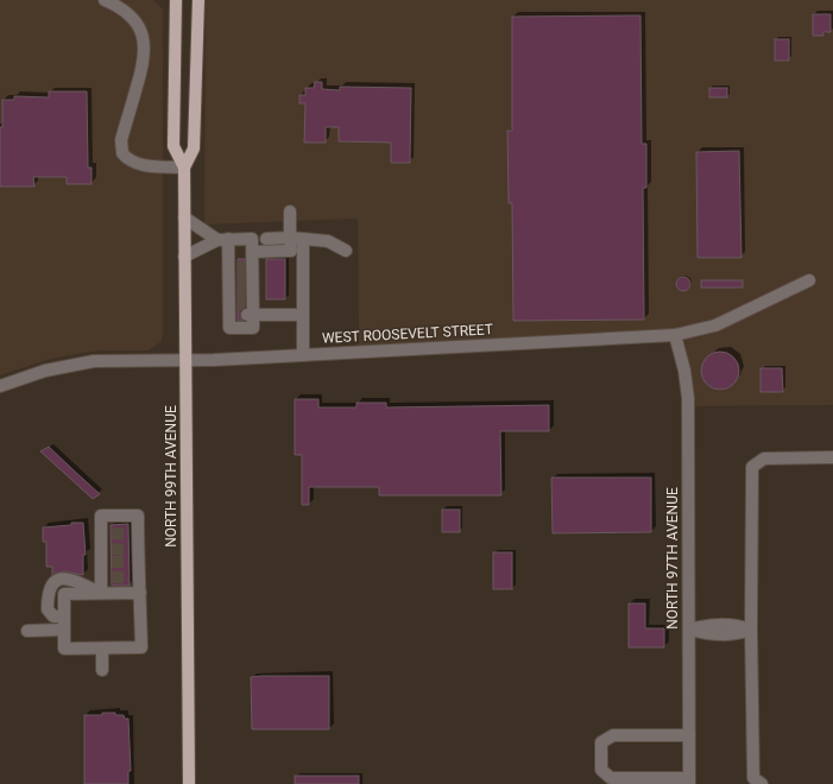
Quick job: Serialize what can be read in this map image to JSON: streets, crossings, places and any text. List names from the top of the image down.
{
  "streets": {
    "main road": ["NORTH 99TH AVENUE"],
    "street": ["WEST ROOSEVELT STREET", "NORTH 97TH AVENUE"]
  },
  "crossings": [
    ["WEST ROOSEVELT STREET", "NORTH 99TH AVENUE"],
    ["WEST ROOSEVELT STREET", "NORTH 97TH AVENUE"]
  ]
}
